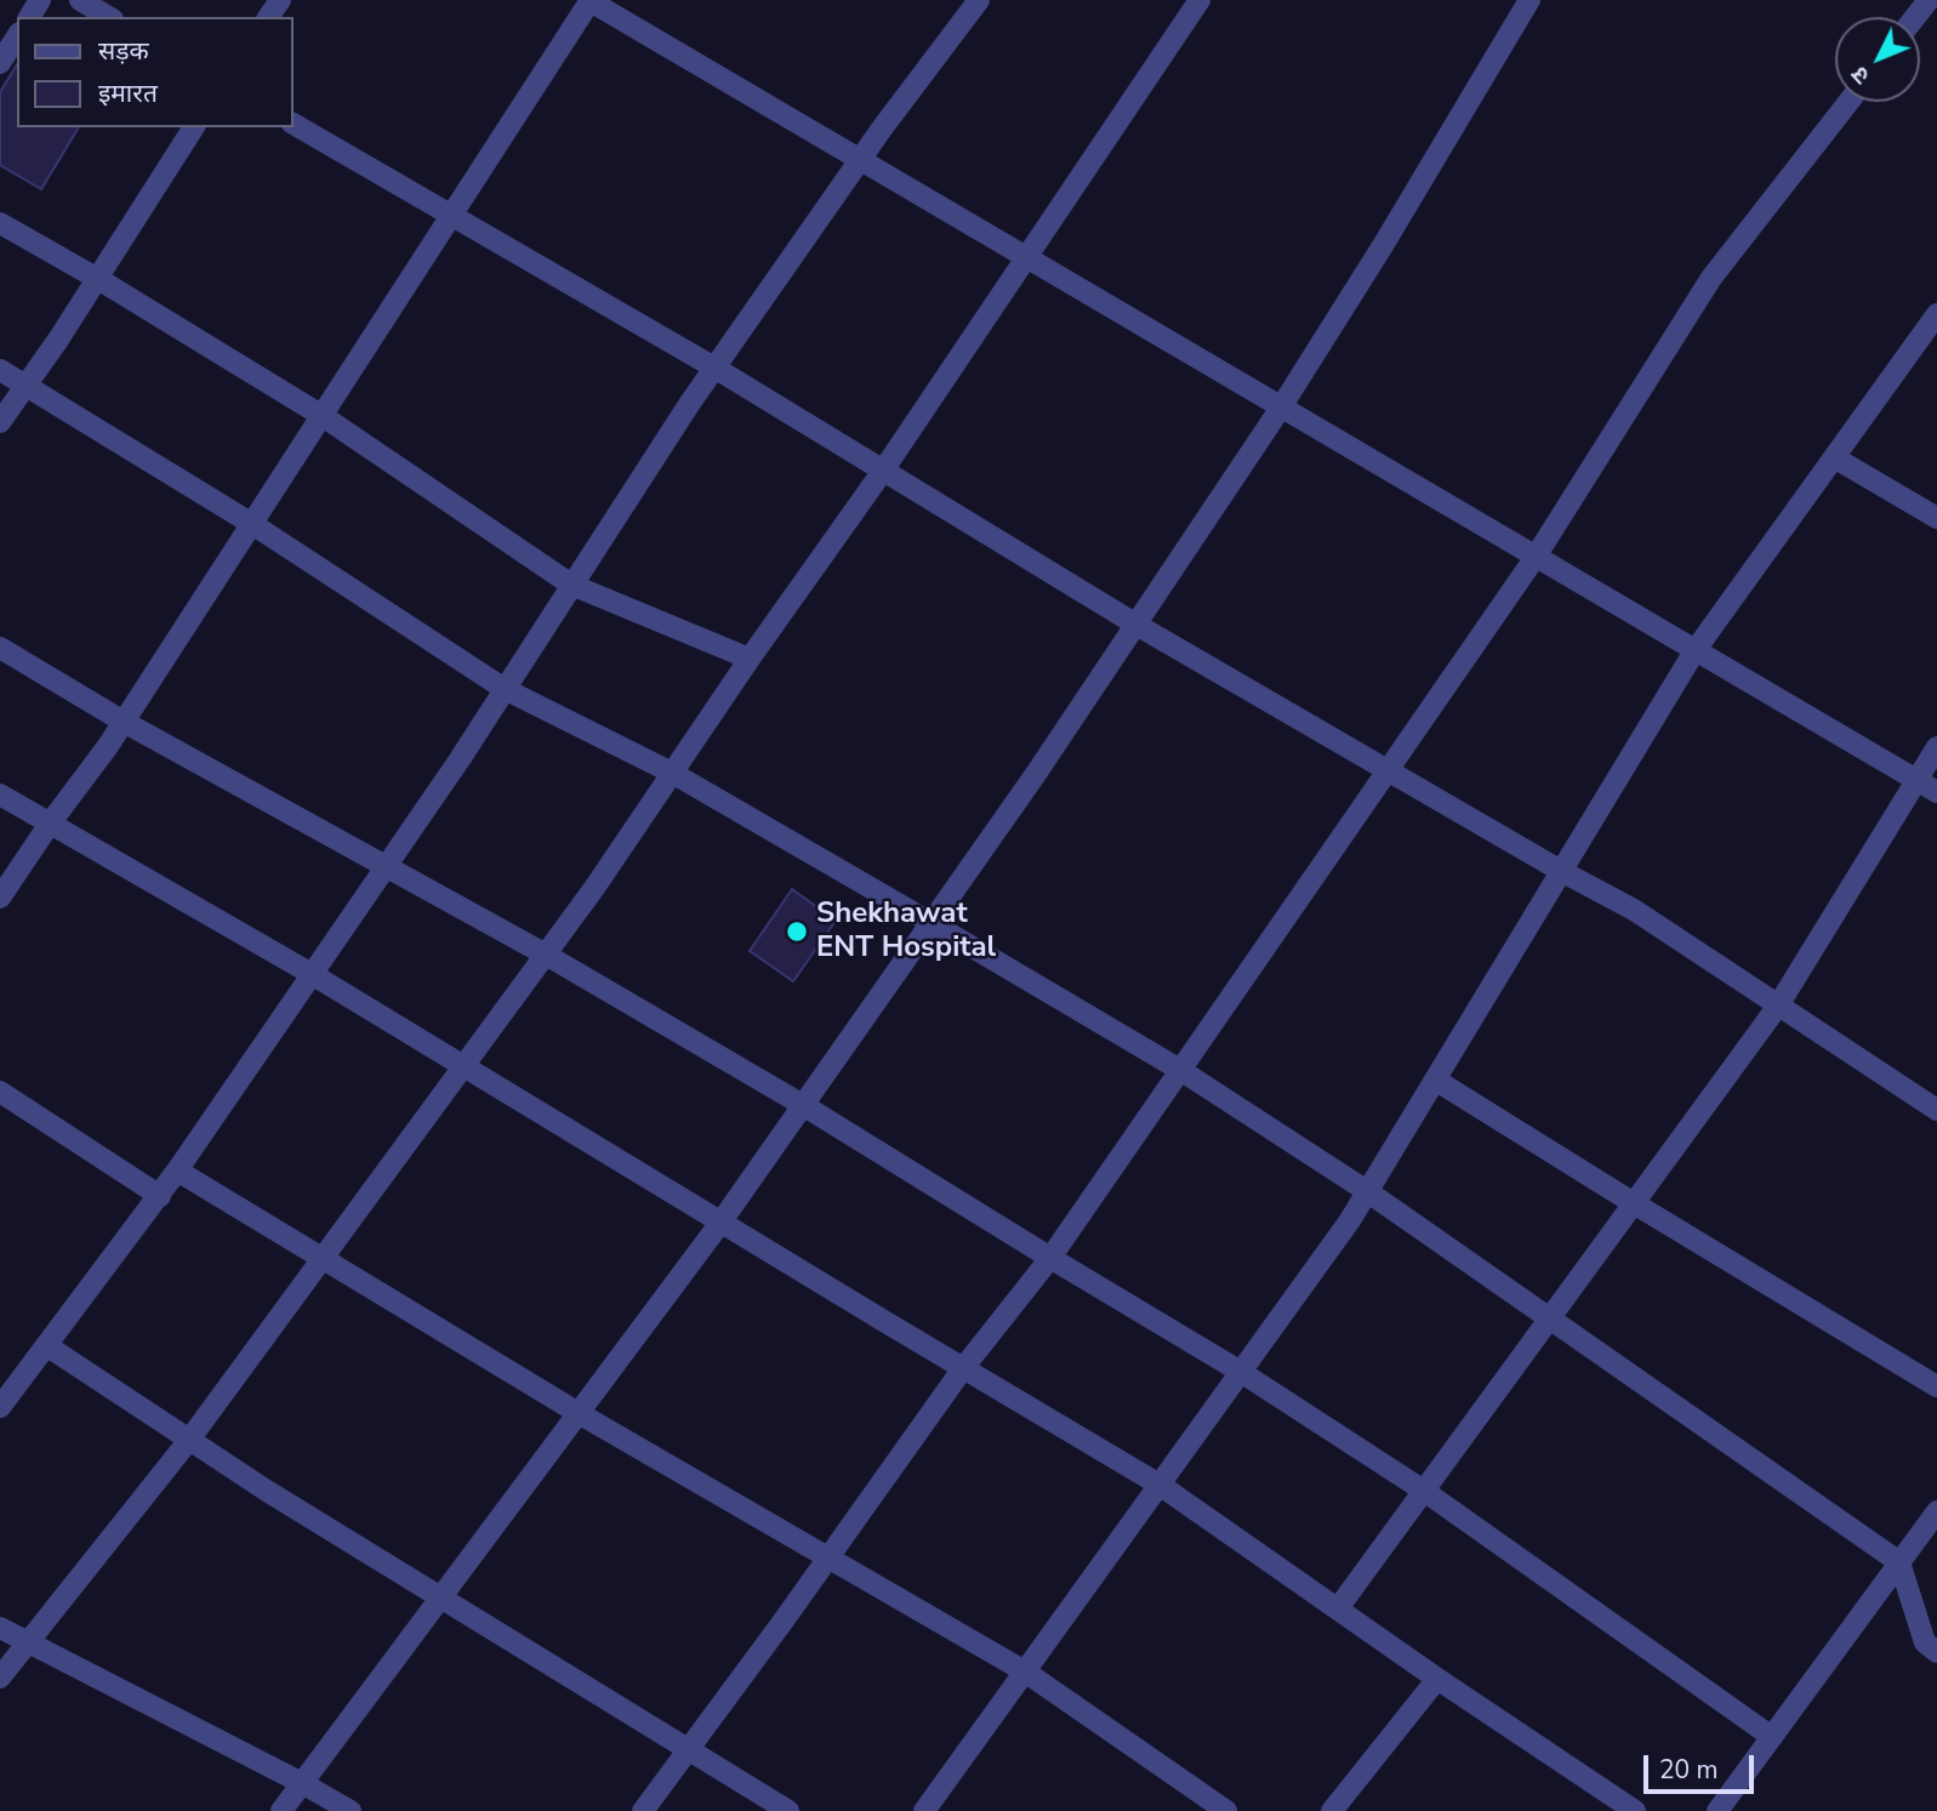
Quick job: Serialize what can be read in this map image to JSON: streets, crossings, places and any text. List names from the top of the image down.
{
  "places": ["Shekhawat ENT Hospital"],
  "legend": ["सड़क", "इमारत"],
  "scale_bar": "20 m",
  "north": "bottom left"
}
